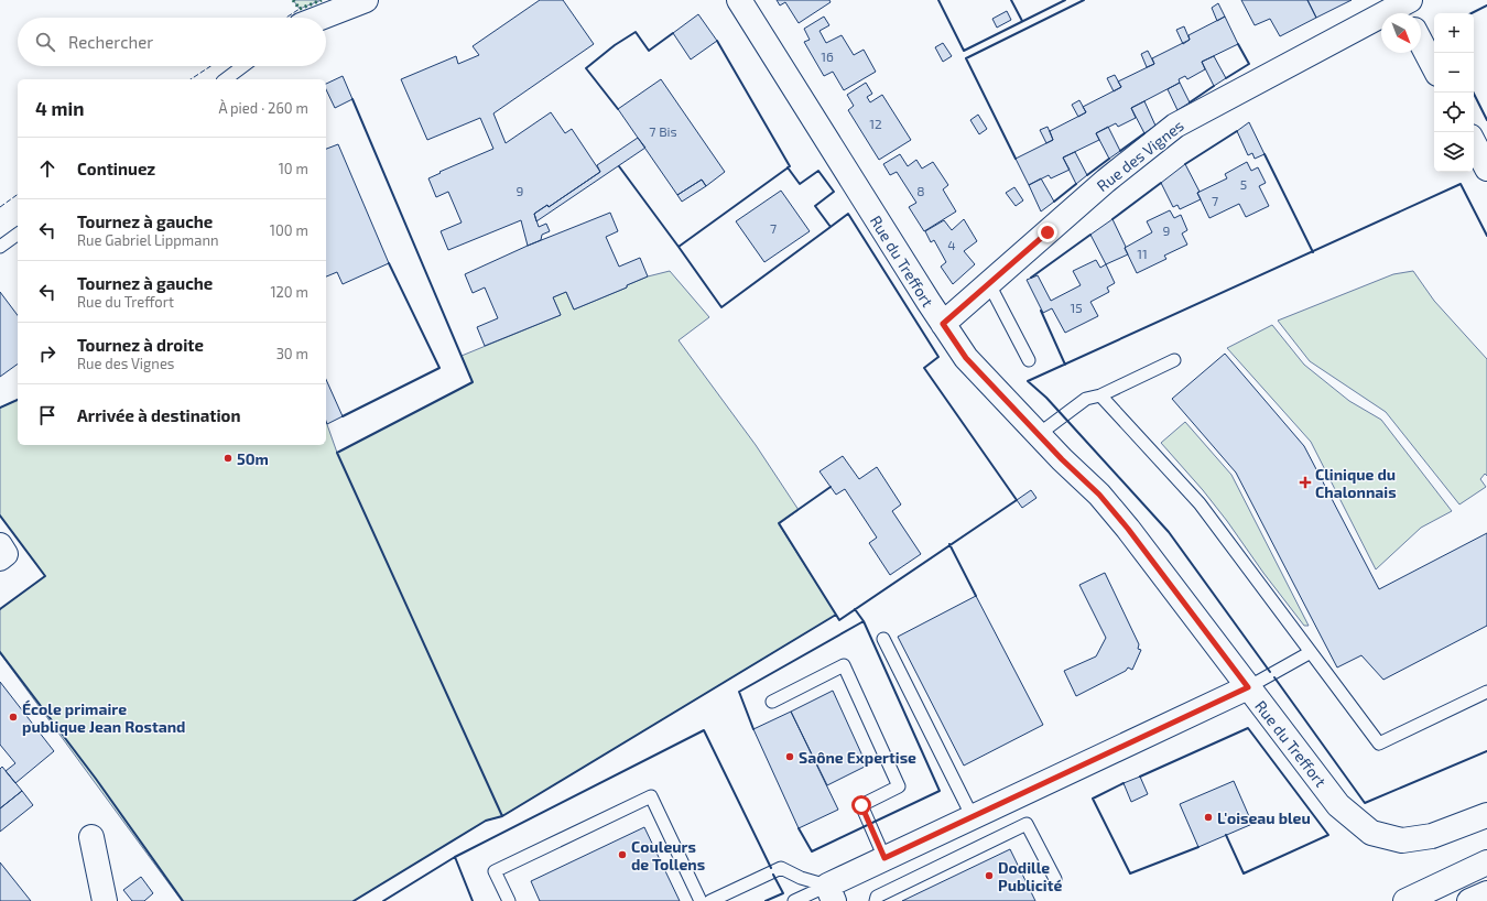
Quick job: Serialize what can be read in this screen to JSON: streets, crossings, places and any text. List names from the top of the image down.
{
  "streets": {
    "street": ["Rue des Vignes", "Rue du Treffort"]
  },
  "crossings": [
    ["Rue des Vignes", "Rue du Treffort"]
  ],
  "places": {
    "other": [
      "50m",
      "École primaire publique Jean Rostand",
      "Saône Expertise",
      "L'oiseau bleu",
      "Couleurs de Tollens",
      "Dodille Publicité"
    ],
    "health": ["Clinique du Chalonnais"]
  },
  "house_numbers": [
    "16",
    "12",
    "7 Bis",
    "5",
    "9",
    "8",
    "7",
    "7",
    "9",
    "4",
    "11",
    "15"
  ],
  "north": "bottom right",
  "page": {
    "map_buttons": ["+", "−"],
    "search": "Rechercher",
    "heading": ["4 min", "À pied · 260 m"],
    "list": [
      ["Continuez", "10 m"],
      ["Tournez à gauche", "Rue Gabriel Lippmann", "100 m"],
      ["Tournez à gauche", "Rue du Treffort", "120 m"],
      ["Tournez à droite", "Rue des Vignes", "30 m"],
      "Arrivée à destination"
    ]
  }
}
